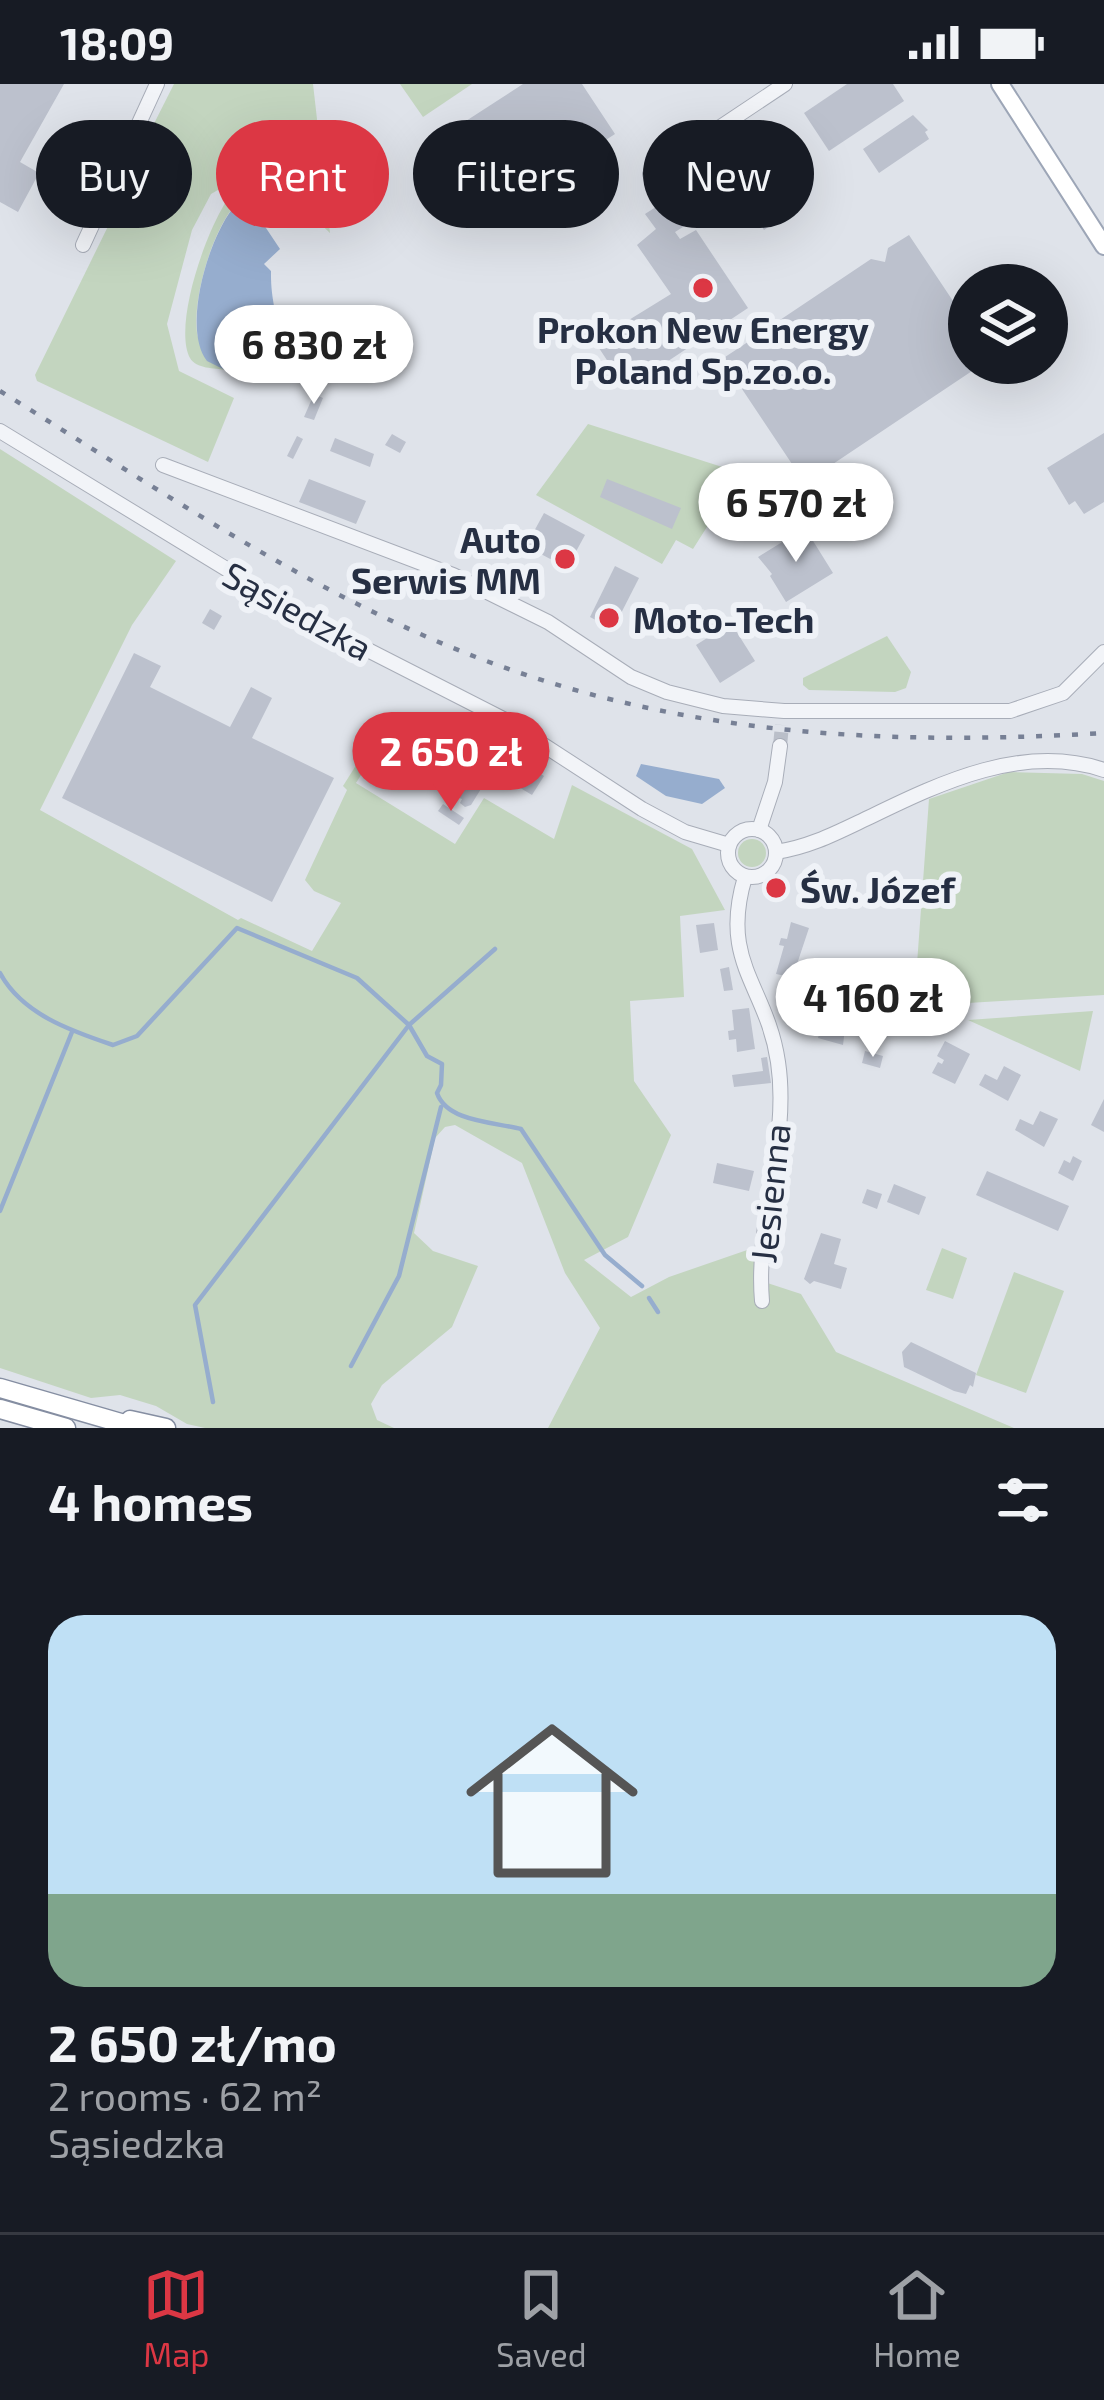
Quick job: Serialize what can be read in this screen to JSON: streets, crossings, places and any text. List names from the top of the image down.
{
  "streets": {
    "street": ["Sąsiedzka", "Jesienna"]
  },
  "crossings": [
    ["Sąsiedzka", "Jesienna"]
  ],
  "places": [
    "Prokon New Energy Poland Sp.zo.o.",
    "Auto Serwis MM",
    "Moto-Tech",
    "Św. Józef"
  ],
  "page": {
    "status": "18:09",
    "chip": [
      "Buy",
      "Rent",
      "Filters",
      "New"
    ],
    "price": [
      "6 830 zł",
      "6 570 zł",
      "2 650 zł",
      "4 160 zł"
    ],
    "heading": "4 homes",
    "list": [
      {
        "name": "2 650 zł/mo",
        "note": "2 rooms · 62 m² · Sąsiedzka"
      }
    ],
    "tabs": ["Map", "Saved", "Home"]
  }
}
